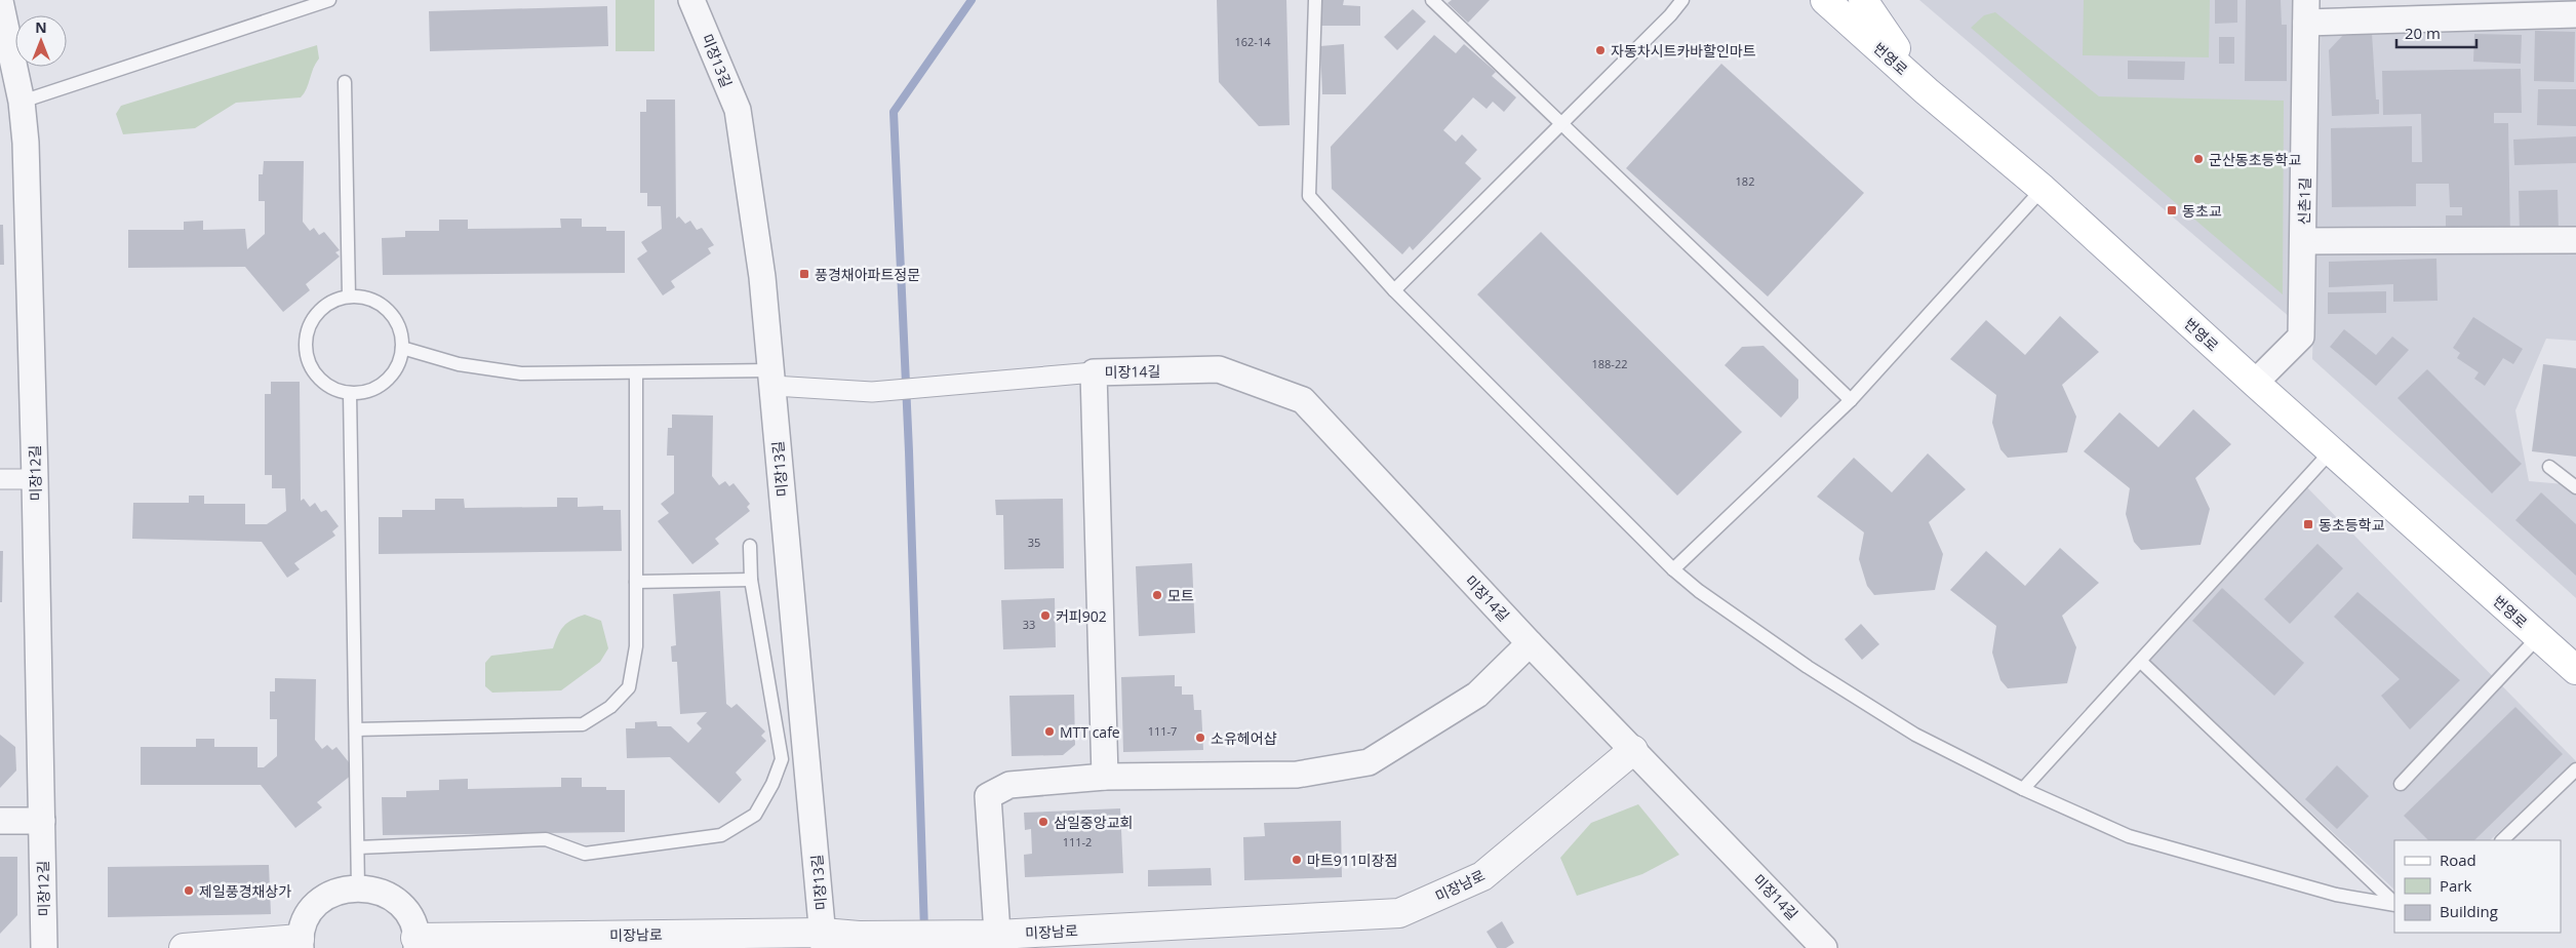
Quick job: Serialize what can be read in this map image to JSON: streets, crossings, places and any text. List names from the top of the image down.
{
  "streets": {
    "main road": ["번영로"],
    "street": [
      "미장13길",
      "신촌1길",
      "미장14길",
      "미장12길",
      "미장남로"
    ]
  },
  "crossings": [
    ["번영로", "신촌1길"],
    ["미장13길", "미장남로"],
    ["미장14길", "미장남로"]
  ],
  "places": {
    "other": [
      "자동차시트카바할인마트",
      "군산동초등학교",
      "모트",
      "커피902",
      "MTT cafe",
      "소유헤어샵",
      "삼일중앙교회",
      "마트911미장점",
      "제일풍경채상가"
    ],
    "transit": ["동초교", "풍경채아파트정문", "동초등학교"]
  },
  "house_numbers": [
    "162-14",
    "182",
    "188-22",
    "35",
    "33",
    "111-7",
    "111-2"
  ],
  "legend": ["Road", "Park", "Building"],
  "scale_bar": "20 m",
  "north": "top"
}
